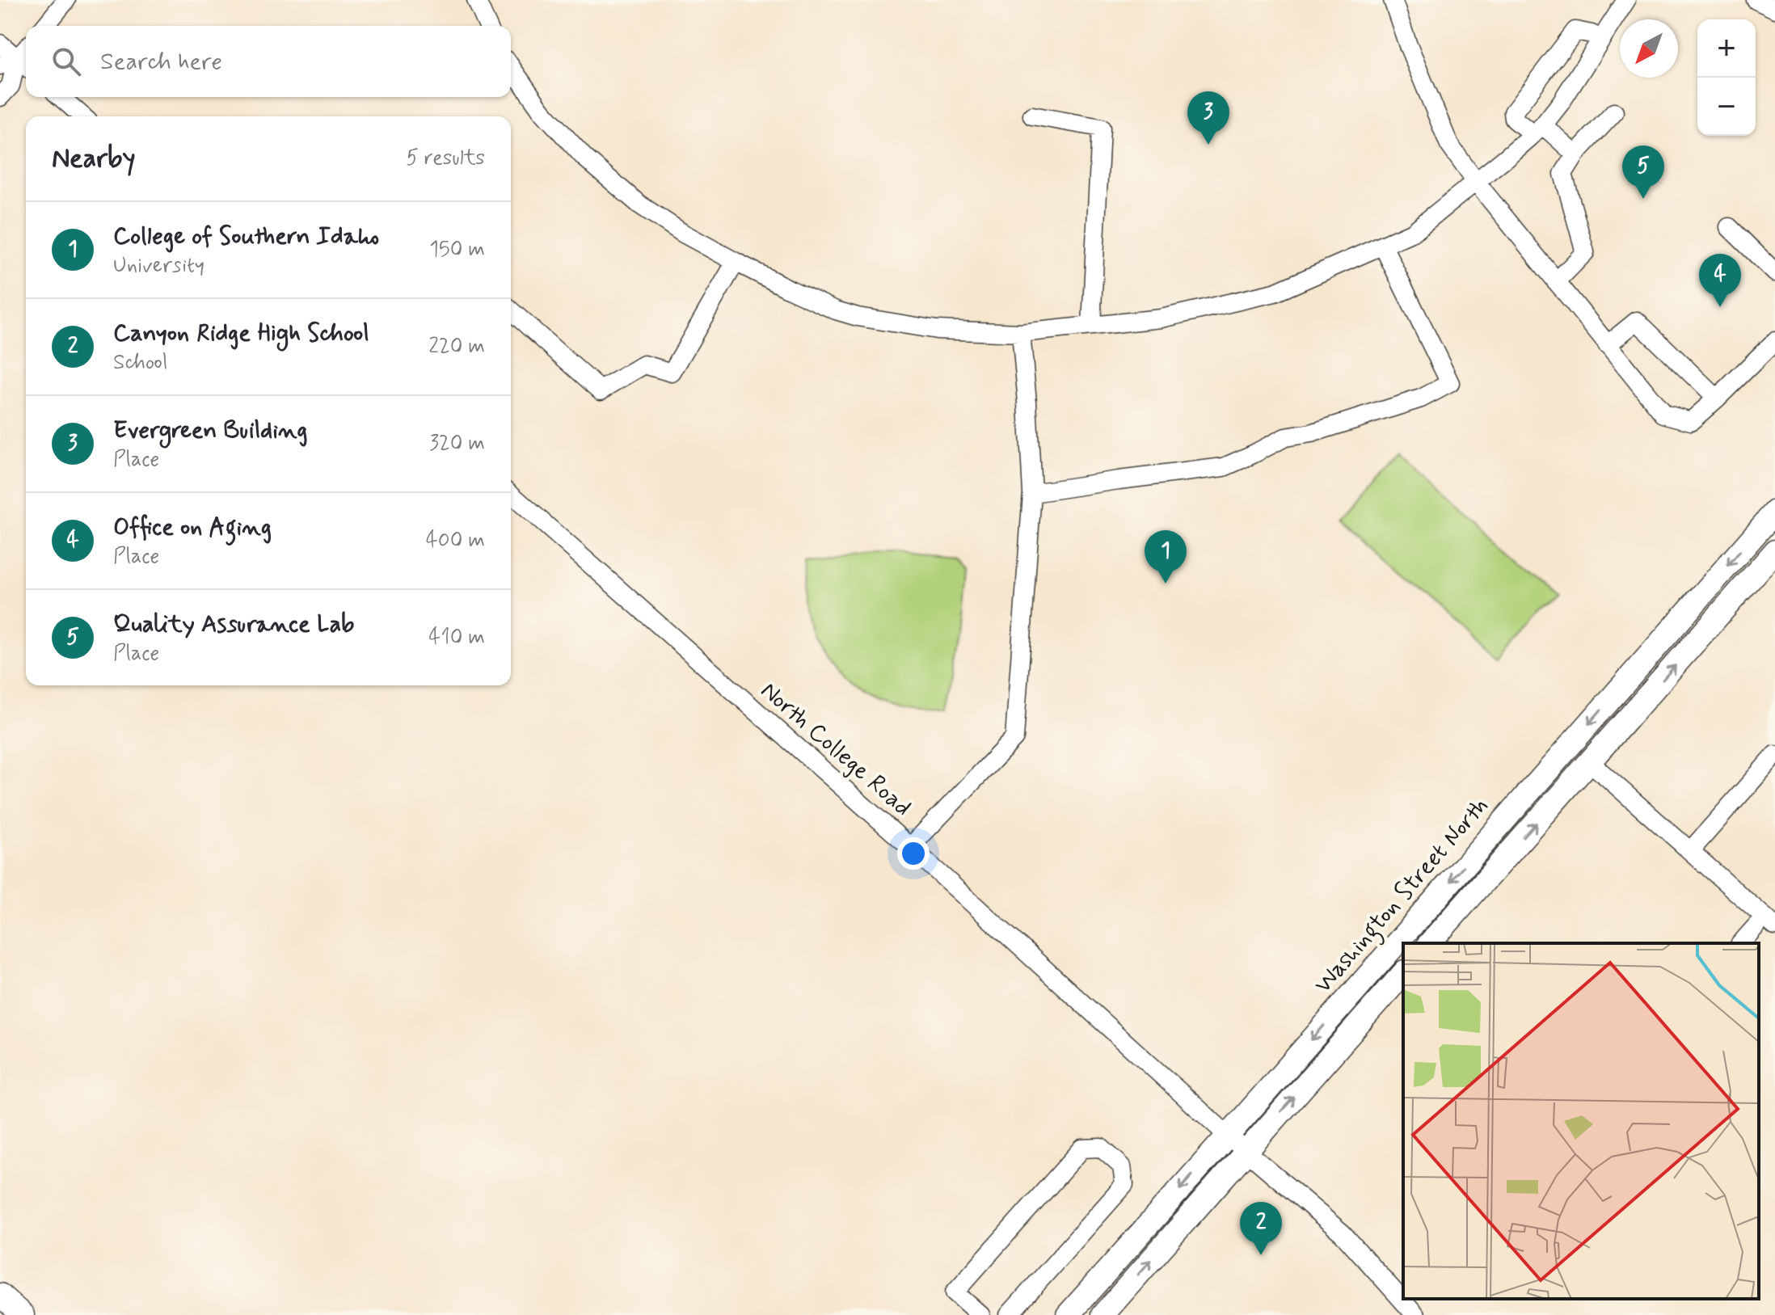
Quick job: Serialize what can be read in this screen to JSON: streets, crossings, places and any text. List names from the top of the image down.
{
  "streets": {
    "main road": ["Washington Street North"],
    "street": ["North College Road"]
  },
  "crossings": [
    ["North College Road", "Washington Street North"]
  ],
  "north": "bottom left",
  "page": {
    "map_buttons": ["+", "−"],
    "search": "Search here",
    "pins": [
      "3",
      "5",
      "4",
      "1",
      "2"
    ],
    "heading": ["Nearby", "5 results"],
    "list": [
      {
        "mark": "1",
        "name": "College of Southern Idaho",
        "note": "University",
        "value": "150 m"
      },
      {
        "mark": "2",
        "name": "Canyon Ridge High School",
        "note": "School",
        "value": "220 m"
      },
      {
        "mark": "3",
        "name": "Evergreen Building",
        "note": "Place",
        "value": "320 m"
      },
      {
        "mark": "4",
        "name": "Office on Aging",
        "note": "Place",
        "value": "400 m"
      },
      {
        "mark": "5",
        "name": "Quality Assurance Lab",
        "note": "Place",
        "value": "410 m"
      }
    ]
  }
}
